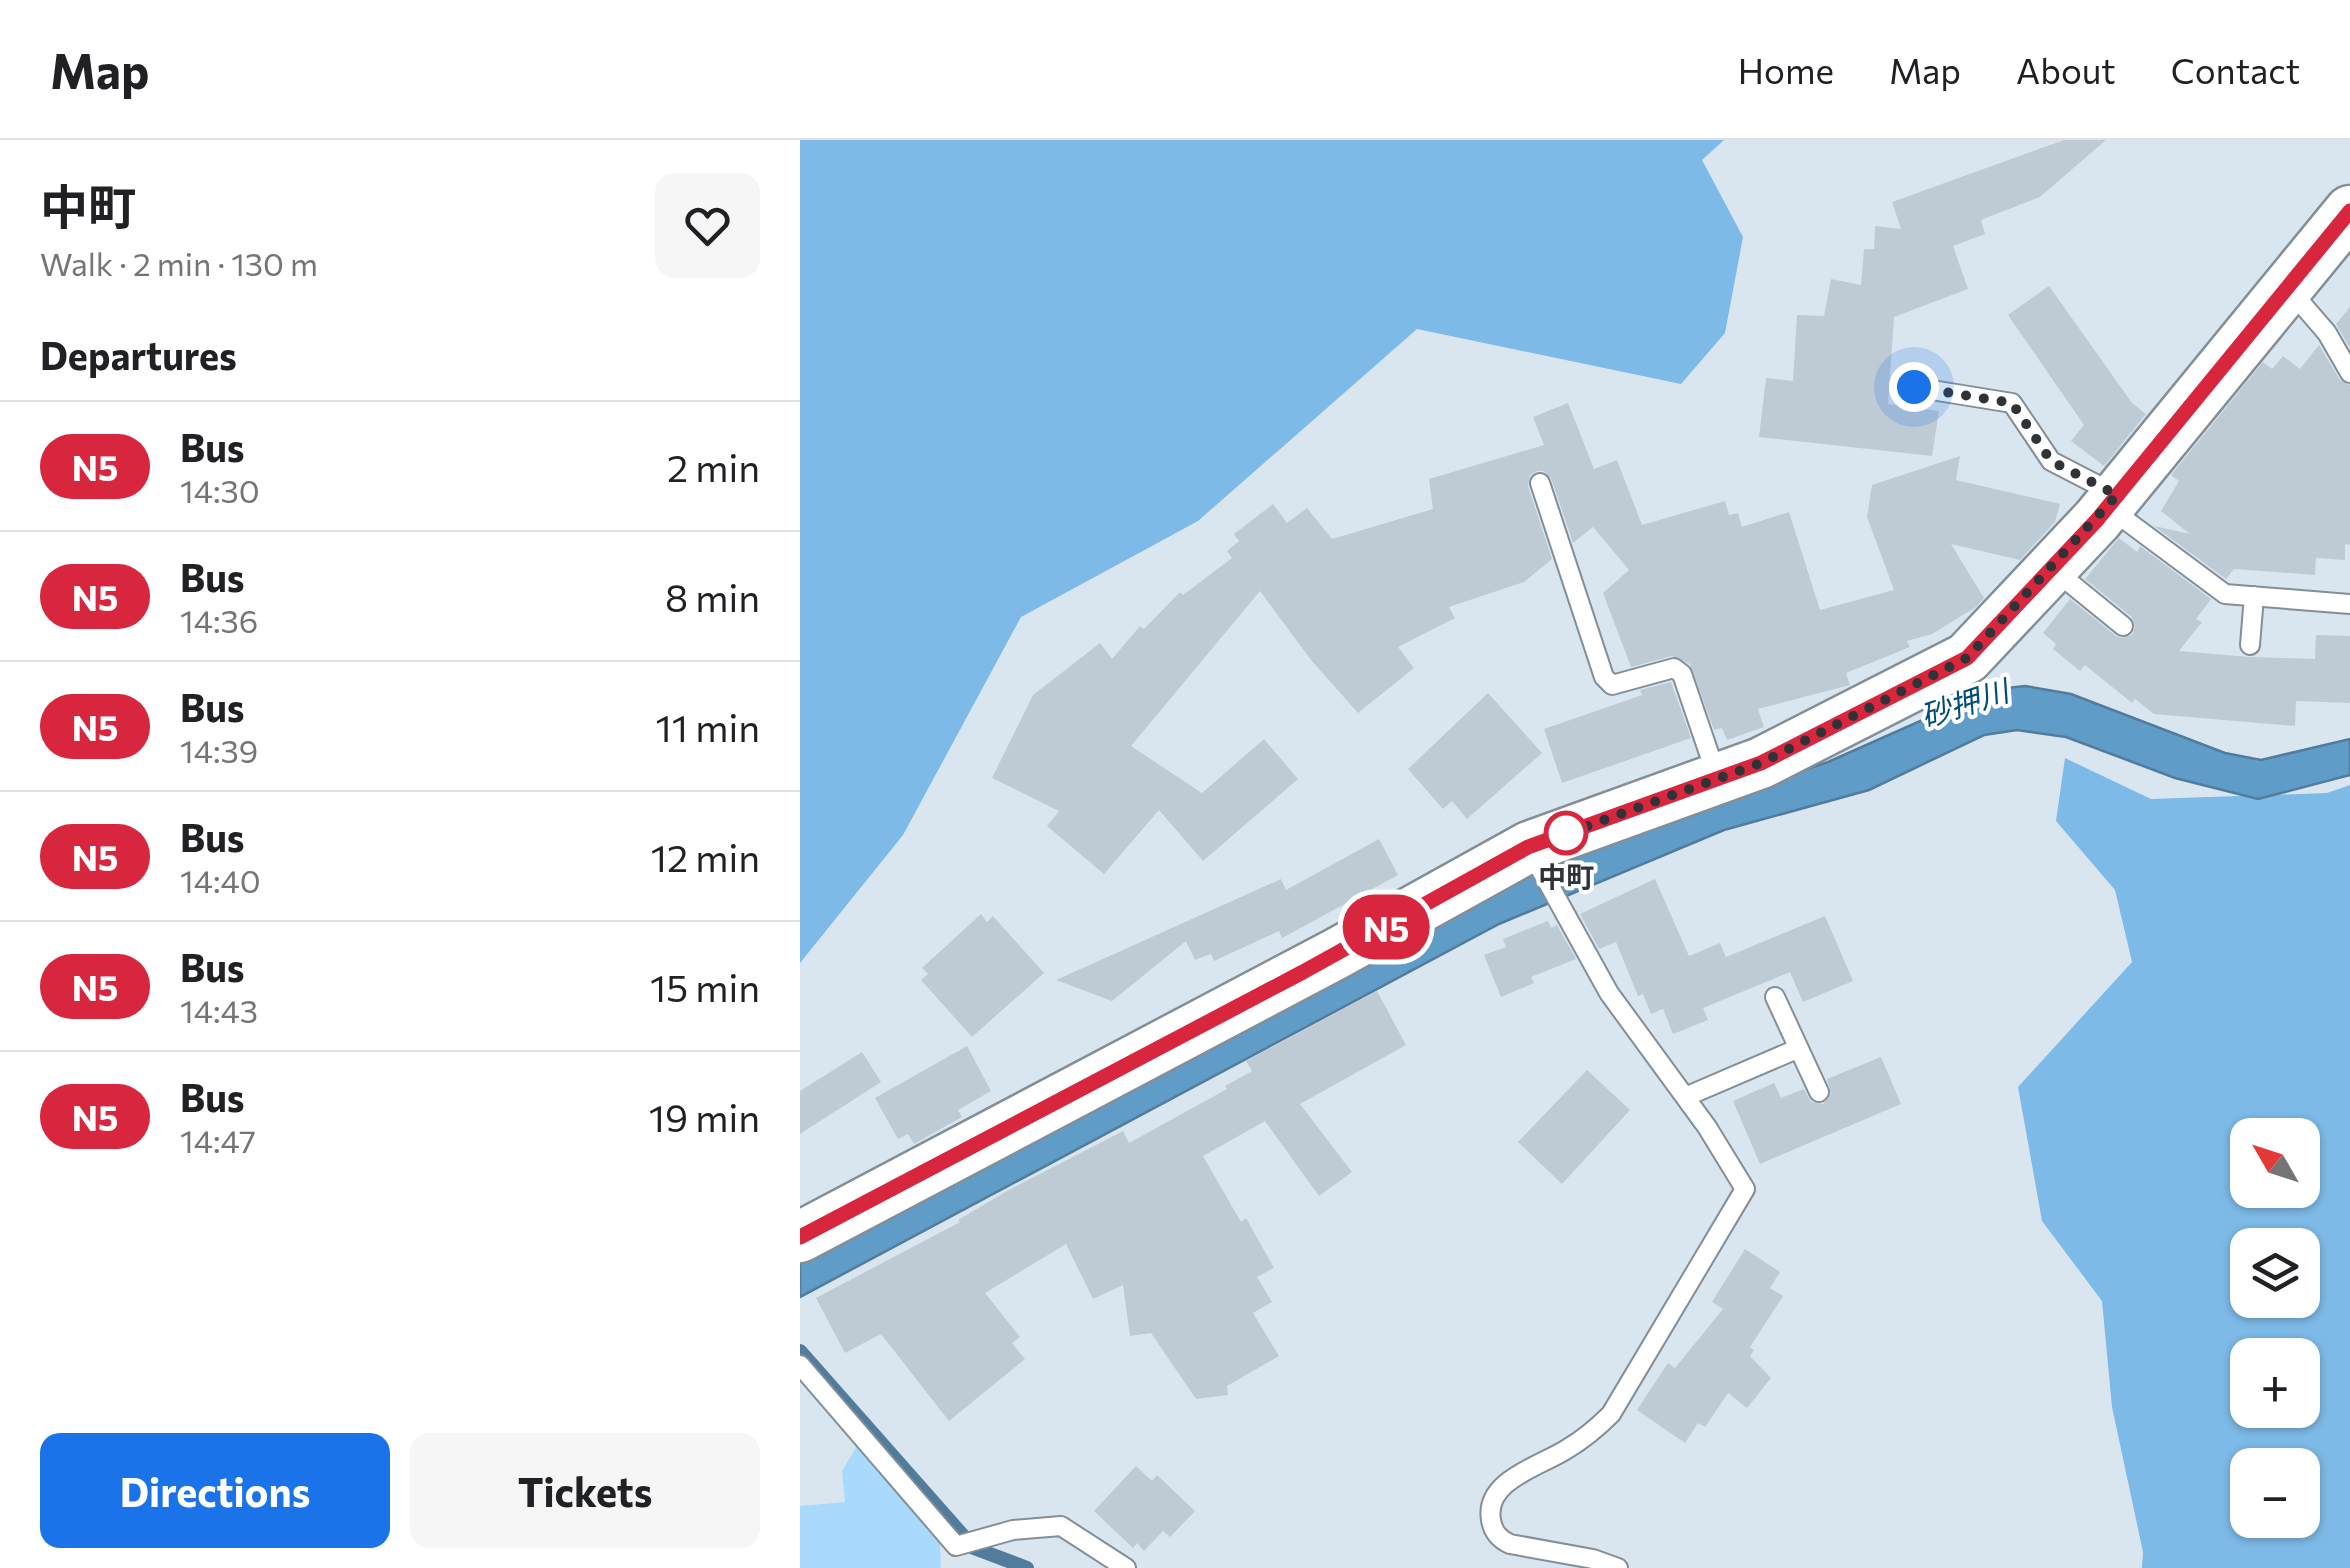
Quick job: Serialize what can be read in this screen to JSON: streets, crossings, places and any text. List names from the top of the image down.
{
  "water": ["砂押川"],
  "places": ["中町"],
  "lines": ["bus line N5"],
  "north": "top left",
  "page": {
    "header": "Map",
    "nav": [
      "Home",
      "Map",
      "About",
      "Contact"
    ],
    "heading": [
      ["中町", "Walk · 2 min · 130 m"],
      "Departures"
    ],
    "on_map": "N5",
    "list": [
      {
        "mark": "N5",
        "name": "Bus",
        "note": "14:30",
        "value": "2 min"
      },
      {
        "mark": "N5",
        "name": "Bus",
        "note": "14:36",
        "value": "8 min"
      },
      {
        "mark": "N5",
        "name": "Bus",
        "note": "14:39",
        "value": "11 min"
      },
      {
        "mark": "N5",
        "name": "Bus",
        "note": "14:40",
        "value": "12 min"
      },
      {
        "mark": "N5",
        "name": "Bus",
        "note": "14:43",
        "value": "15 min"
      },
      {
        "mark": "N5",
        "name": "Bus",
        "note": "14:47",
        "value": "19 min"
      }
    ],
    "map_buttons": ["+", "−"],
    "buttons": ["Directions", "Tickets"]
  }
}
